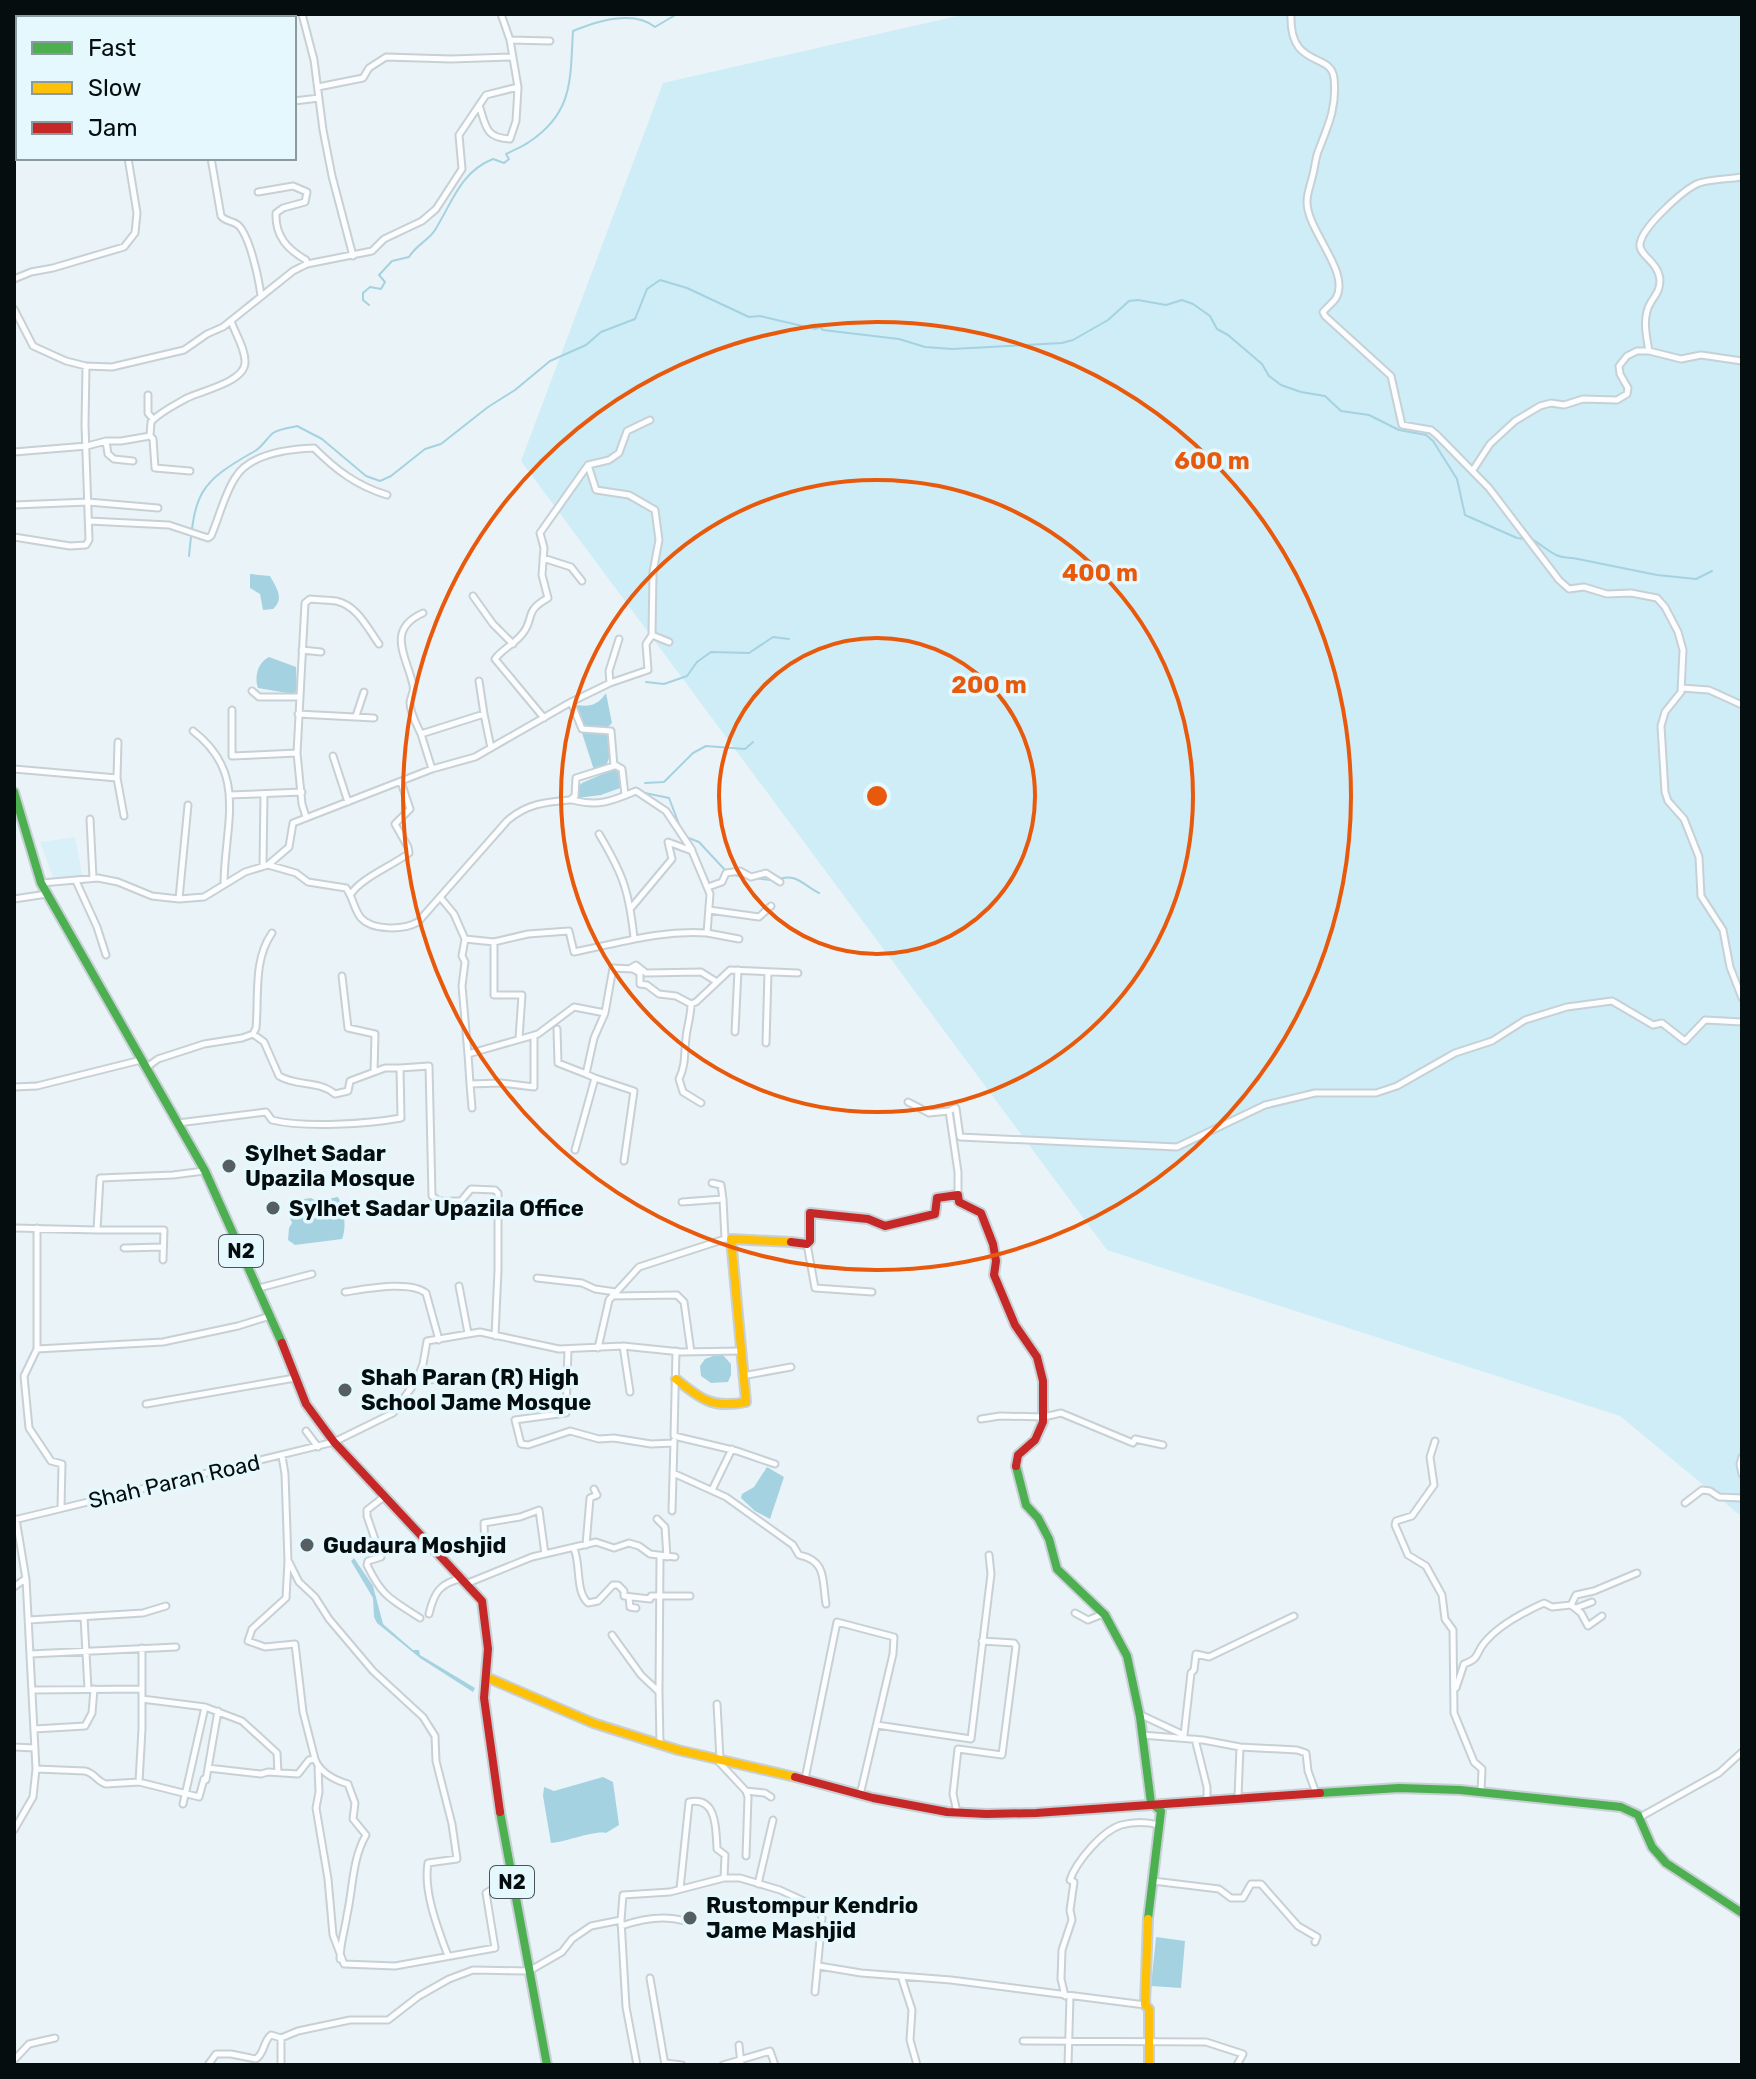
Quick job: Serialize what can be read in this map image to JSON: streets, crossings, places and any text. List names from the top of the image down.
{
  "streets": {
    "main road": ["N2"],
    "street": ["Shah Paran Road"]
  },
  "crossings": [
    ["N2", "Shah Paran Road"]
  ],
  "places": [
    "Sylhet Sadar Upazila Mosque",
    "Sylhet Sadar Upazila Office",
    "Shah Paran (R) High School Jame Mosque",
    "Gudaura Moshjid",
    "Rustompur Kendrio Jame Mashjid"
  ],
  "legend": ["Fast", "Slow", "Jam"],
  "rings": ["600 m", "400 m", "200 m"]
}
